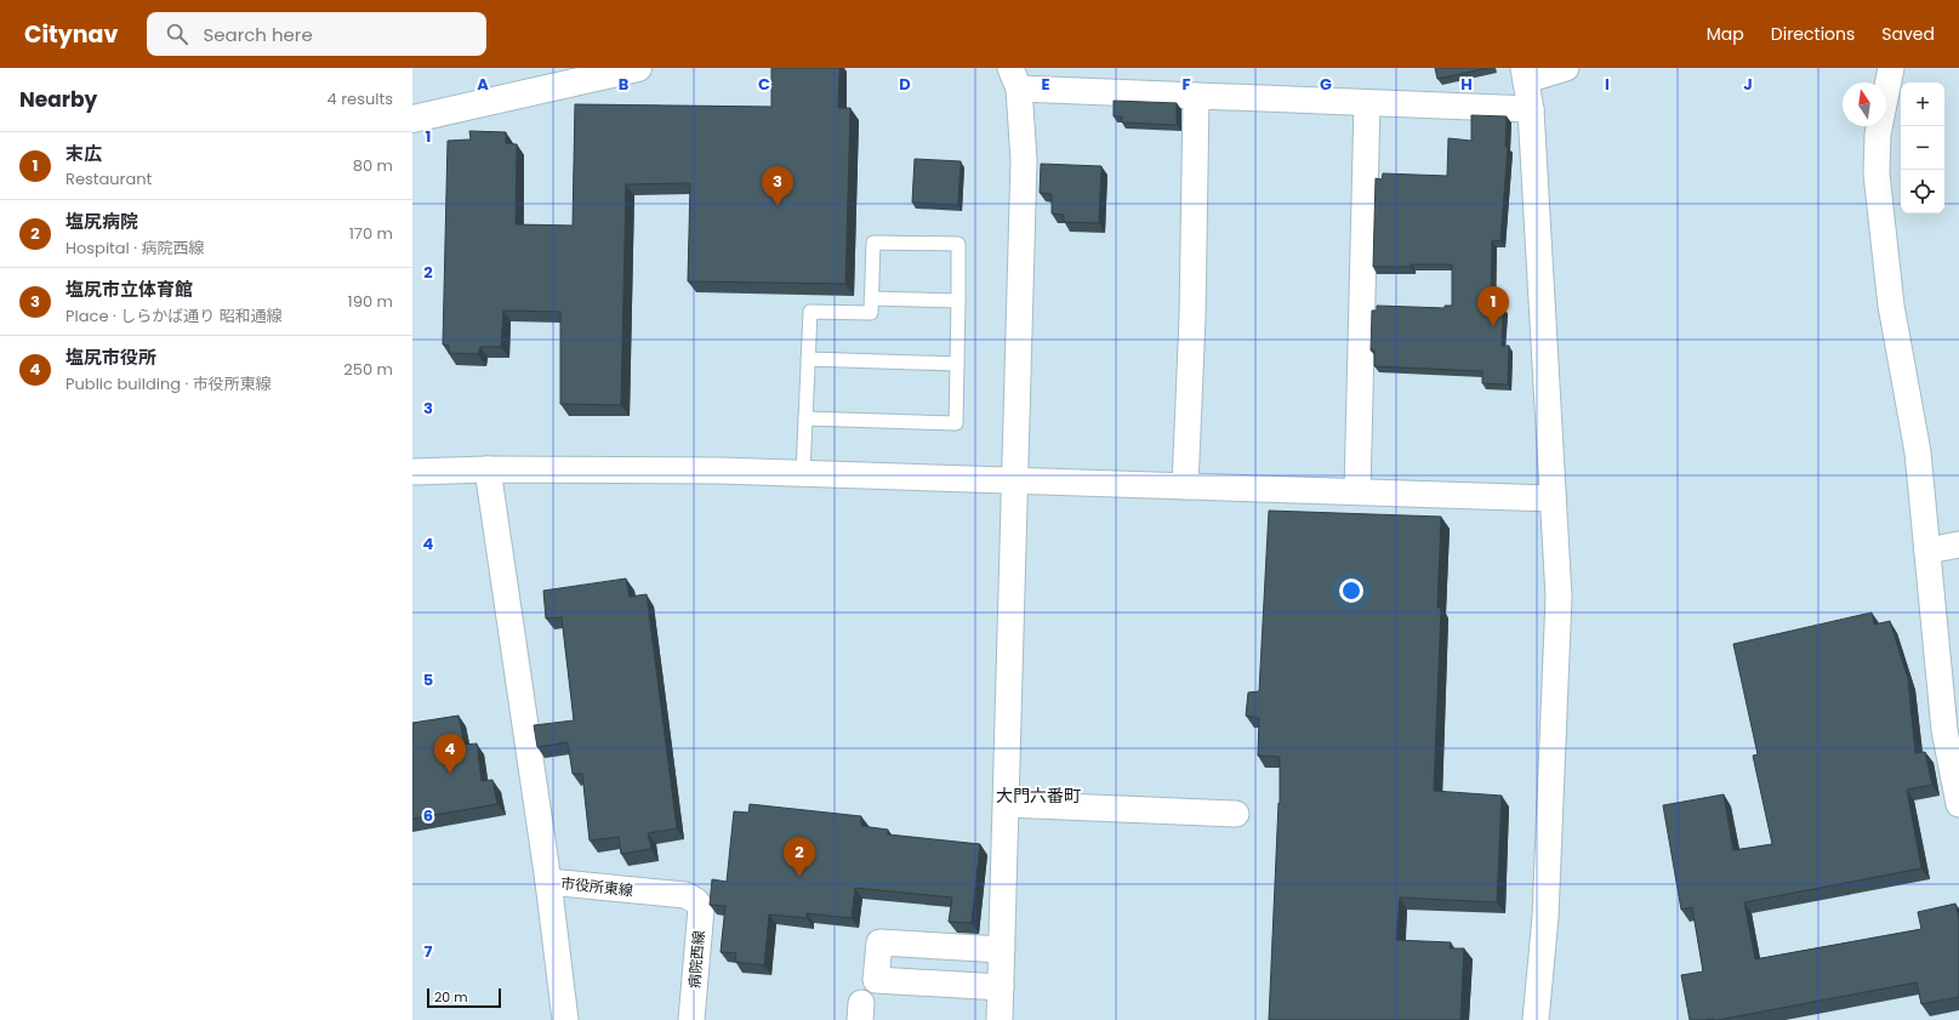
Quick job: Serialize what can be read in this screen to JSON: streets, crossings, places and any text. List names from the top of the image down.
{
  "streets": {
    "street": ["市役所東線", "病院西線"]
  },
  "crossings": [
    ["市役所東線", "病院西線"]
  ],
  "districts": ["大門六番町"],
  "scale_bar": "20 m",
  "north": "top",
  "page": {
    "header": "Citynav",
    "search": "Search here",
    "nav": ["Map", "Directions", "Saved"],
    "heading": ["Nearby", "4 results"],
    "map_buttons": ["+", "−"],
    "list": [
      {
        "mark": "1",
        "name": "末広",
        "note": "Restaurant",
        "value": "80 m"
      },
      {
        "mark": "2",
        "name": "塩尻病院",
        "note": "Hospital · 病院西線",
        "value": "170 m"
      },
      {
        "mark": "3",
        "name": "塩尻市立体育館",
        "note": "Place · しらかば通り 昭和通線",
        "value": "190 m"
      },
      {
        "mark": "4",
        "name": "塩尻市役所",
        "note": "Public building · 市役所東線",
        "value": "250 m"
      }
    ],
    "pins": [
      "3",
      "1",
      "4",
      "2"
    ],
    "scale": "20 m"
  },
  "grid": {
    "columns": [
      "A",
      "B",
      "C",
      "D",
      "E",
      "F",
      "G",
      "H",
      "I",
      "J"
    ],
    "rows": [
      "1",
      "2",
      "3",
      "4",
      "5",
      "6",
      "7"
    ]
  }
}
